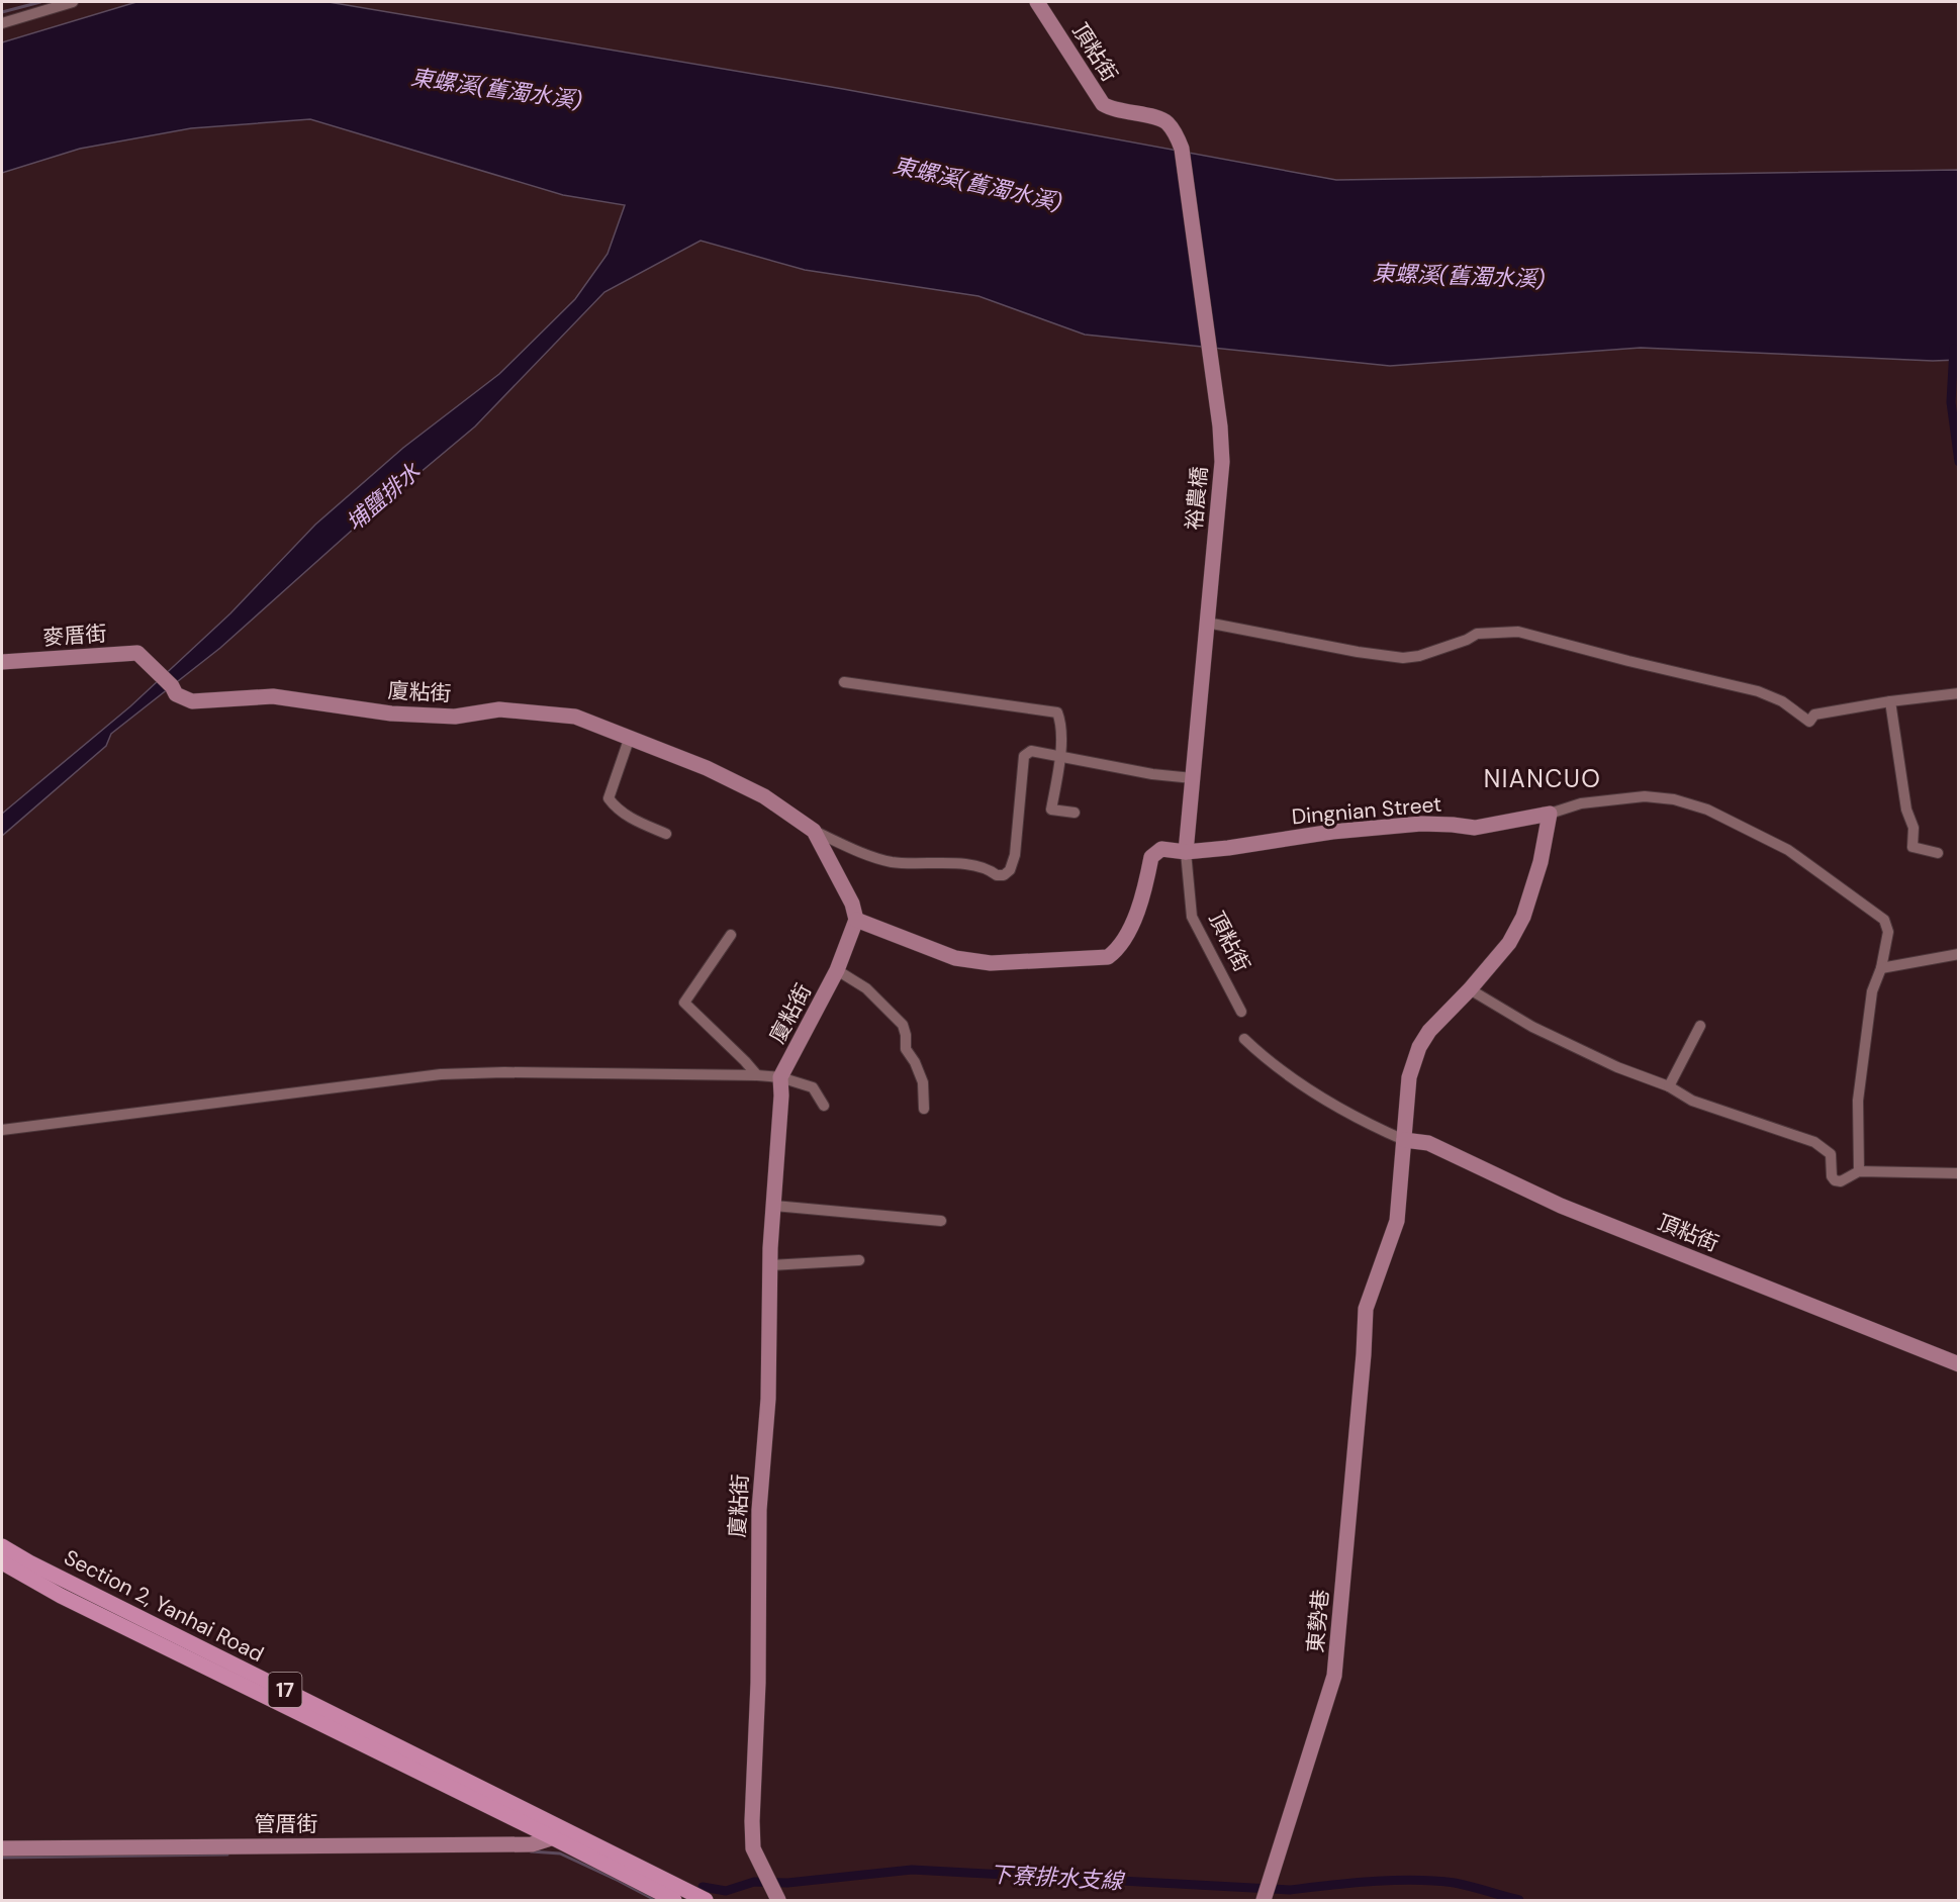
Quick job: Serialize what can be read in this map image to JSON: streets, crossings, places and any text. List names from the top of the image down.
{
  "streets": {
    "main road": ["Section 2, Yanhai Road", "17"],
    "street": [
      "頂粘街",
      "裕農橋",
      "麥厝街",
      "廈粘街",
      "Dingnian Street",
      "東勢巷",
      "管厝街"
    ]
  },
  "crossings": [
    ["頂粘街", "裕農橋"],
    ["頂粘街", "Dingnian Street"],
    ["頂粘街", "東勢巷"],
    ["裕農橋", "Dingnian Street"],
    ["麥厝街", "廈粘街"],
    ["廈粘街", "Dingnian Street"],
    ["Section 2, Yanhai Road", "17"],
    ["Section 2, Yanhai Road", "管厝街"],
    ["17", "管厝街"]
  ],
  "districts": ["NIANCUO"],
  "water": ["東螺溪(舊濁水溪)", "埔鹽排水", "下寮排水支線"]
}
